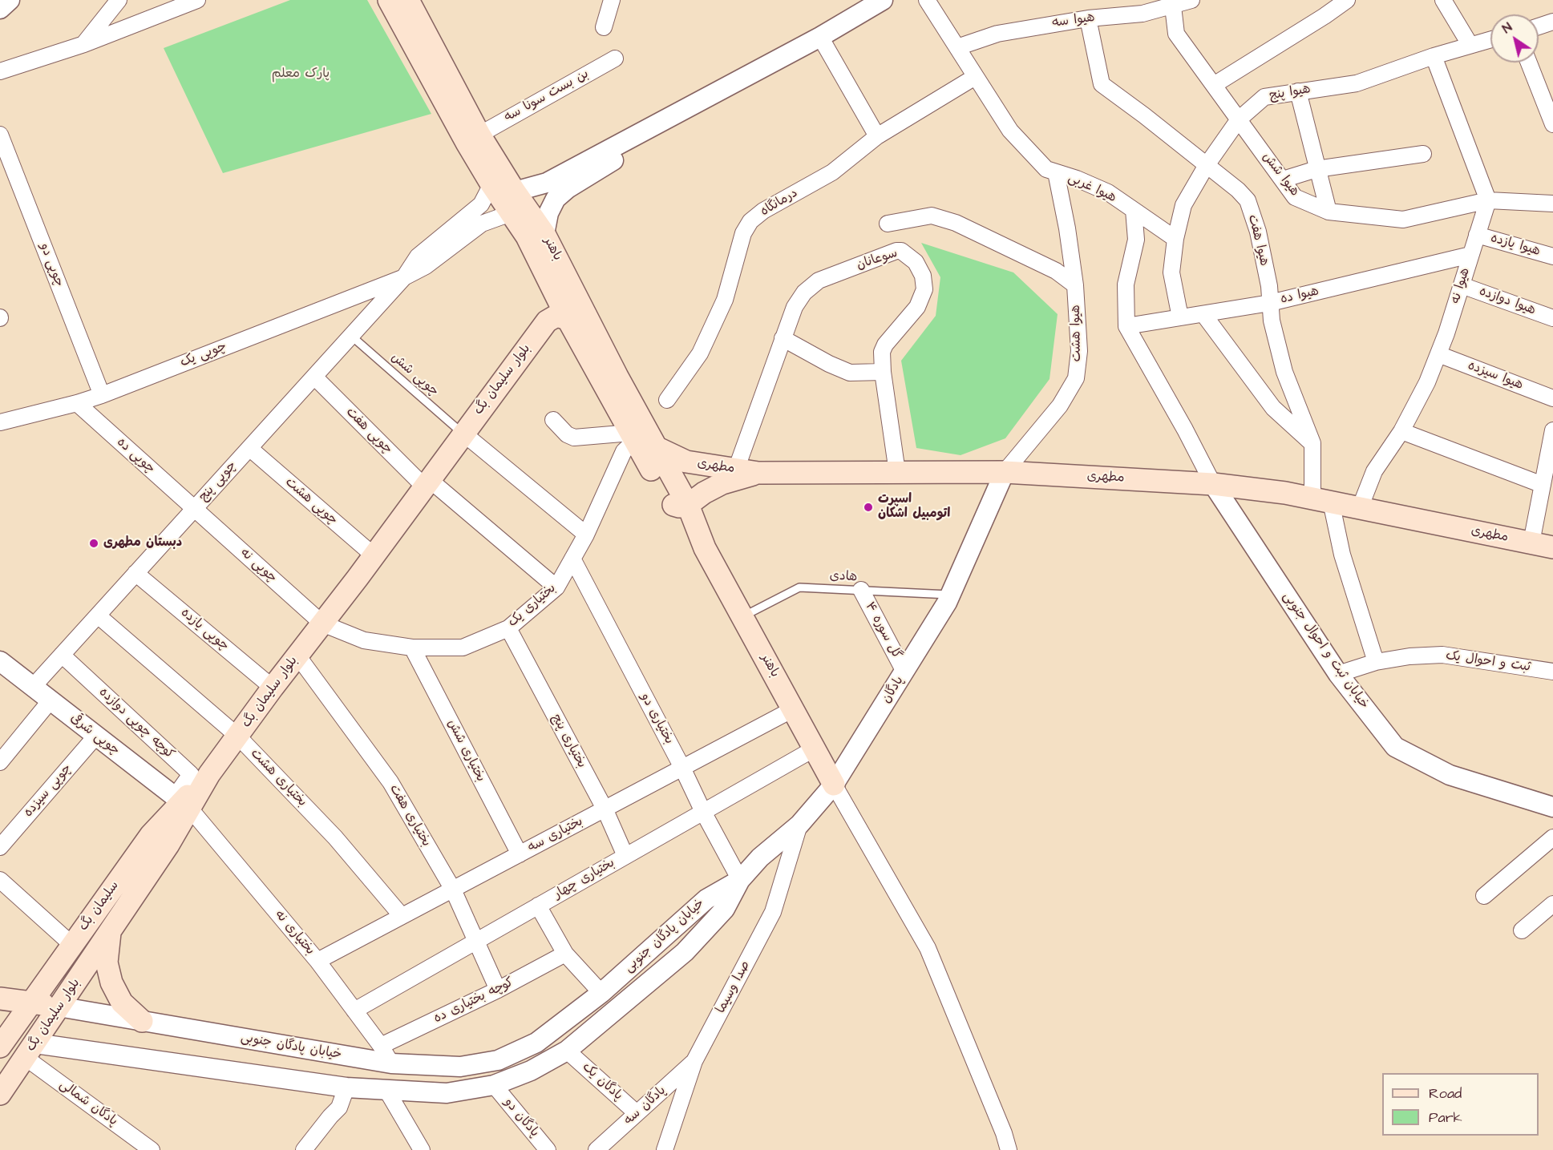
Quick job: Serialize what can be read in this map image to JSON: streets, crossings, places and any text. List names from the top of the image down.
{
  "streets": {
    "main road": [
      "باهنر",
      "بلوار سلیمان بگ",
      "مطهری",
      "سلیمان بگ",
      "خیابان پادگان جنوبی"
    ],
    "street": [
      "هیوا سه",
      "هیوا پنج",
      "بن بست سونا سه",
      "هیوا شش",
      "هیوا غربی",
      "درمانگاه",
      "هیوا هفت",
      "هیوا یازده",
      "سوعانان",
      "چوپی دو",
      "هیوا نه",
      "هیوا ده",
      "هیوا دوازده",
      "هیوا هشت",
      "چوپی یک",
      "هیوا سیزده",
      "چوپی هفت",
      "چوپی ده",
      "چوپی پنج",
      "چوپی هشت",
      "چوپی نه",
      "بختیاری یک",
      "چوپی یازده",
      "گل سوره ۴",
      "خیابان ثبت و احوال جنوبی",
      "ثبت و احوال یک",
      "پادگان",
      "بختیاری دو",
      "کوچه چوپی دوازده",
      "چوپی شرقی",
      "بختیاری پنج",
      "بختیاری شش",
      "بختیاری هشت",
      "چوپی سیزده",
      "بختیاری هفت",
      "بختیاری سه",
      "بختیاری چهار",
      "بختیاری نه",
      "صدا وسیما",
      "کوچه بختیاری ده",
      "پادگان یک",
      "پادگان شمالی",
      "پادگان سه",
      "پادگان دو"
    ],
    "lane": ["چوپی شش", "هادی"]
  },
  "crossings": [
    ["هیوا سه", "هیوا شش"],
    ["هیوا سه", "هیوا غربی"],
    ["هیوا سه", "هیوا هفت"],
    ["هیوا پنج", "هیوا شش"],
    ["هیوا پنج", "هیوا غربی"],
    ["هیوا پنج", "هیوا هفت"],
    ["هیوا پنج", "هیوا ده"],
    ["بن بست سونا سه", "باهنر"],
    ["هیوا شش", "هیوا نه"],
    ["هیوا غربی", "درمانگاه"],
    ["هیوا غربی", "هیوا هشت"],
    ["هیوا هفت", "هیوا ده"],
    ["هیوا هفت", "مطهری"],
    ["هیوا هفت", "ثبت و احوال یک"],
    ["هیوا یازده", "هیوا نه"],
    ["باهنر", "چوپی یک"],
    ["باهنر", "بلوار سلیمان بگ"],
    ["باهنر", "مطهری"],
    ["باهنر", "هادی"],
    ["باهنر", "بختیاری یک"],
    ["باهنر", "پادگان"],
    ["باهنر", "بختیاری سه"],
    ["باهنر", "بختیاری چهار"],
    ["سوعانان", "مطهری"],
    ["چوپی دو", "چوپی یک"],
    ["هیوا نه", "هیوا ده"],
    ["هیوا نه", "هیوا دوازده"],
    ["هیوا نه", "هیوا سیزده"],
    ["هیوا نه", "مطهری"],
    ["هیوا هشت", "مطهری"],
    ["هیوا هشت", "پادگان"],
    ["چوپی یک", "چوپی ده"],
    ["چوپی یک", "چوپی پنج"],
    ["چوپی شش", "بلوار سلیمان بگ"],
    ["چوپی شش", "چوپی پنج"],
    ["بلوار سلیمان بگ", "چوپی هفت"],
    ["بلوار سلیمان بگ", "چوپی هشت"],
    ["بلوار سلیمان بگ", "چوپی نه"],
    ["بلوار سلیمان بگ", "بختیاری یک"],
    ["بلوار سلیمان بگ", "چوپی یازده"],
    ["بلوار سلیمان بگ", "کوچه چوپی دوازده"],
    ["بلوار سلیمان بگ", "چوپی شرقی"],
    ["بلوار سلیمان بگ", "بختیاری هشت"],
    ["بلوار سلیمان بگ", "بختیاری هفت"],
    ["بلوار سلیمان بگ", "سلیمان بگ"],
    ["بلوار سلیمان بگ", "بختیاری نه"],
    ["بلوار سلیمان بگ", "خیابان پادگان جنوبی"],
    ["بلوار سلیمان بگ", "پادگان شمالی"],
    ["چوپی هفت", "چوپی پنج"],
    ["چوپی هفت", "بختیاری یک"],
    ["چوپی ده", "چوپی پنج"],
    ["چوپی ده", "چوپی نه"],
    ["مطهری", "خیابان ثبت و احوال جنوبی"],
    ["مطهری", "پادگان"],
    ["چوپی پنج", "چوپی هشت"],
    ["چوپی پنج", "چوپی نه"],
    ["چوپی پنج", "چوپی یازده"],
    ["چوپی پنج", "کوچه چوپی دوازده"],
    ["چوپی پنج", "چوپی شرقی"],
    ["چوپی پنج", "بختیاری هشت"],
    ["چوپی نه", "بختیاری یک"],
    ["هادی", "گل سوره ۴"],
    ["هادی", "پادگان"],
    ["بختیاری یک", "بختیاری دو"],
    ["بختیاری یک", "بختیاری پنج"],
    ["بختیاری یک", "بختیاری شش"],
    ["گل سوره ۴", "پادگان"],
    ["خیابان ثبت و احوال جنوبی", "ثبت و احوال یک"],
    ["پادگان", "بختیاری دو"],
    ["پادگان", "خیابان پادگان جنوبی"],
    ["پادگان", "صدا وسیما"],
    ["بختیاری دو", "بختیاری سه"],
    ["بختیاری دو", "بختیاری چهار"],
    ["بختیاری دو", "خیابان پادگان جنوبی"],
    ["کوچه چوپی دوازده", "چوپی شرقی"],
    ["کوچه چوپی دوازده", "سلیمان بگ"],
    ["کوچه چوپی دوازده", "بختیاری نه"],
    ["چوپی شرقی", "چوپی سیزده"],
    ["چوپی شرقی", "سلیمان بگ"],
    ["چوپی شرقی", "بختیاری نه"],
    ["بختیاری پنج", "بختیاری سه"],
    ["بختیاری پنج", "بختیاری چهار"],
    ["بختیاری شش", "بختیاری سه"],
    ["بختیاری هشت", "بختیاری سه"],
    ["بختیاری هفت", "بختیاری سه"],
    ["بختیاری هفت", "بختیاری چهار"],
    ["بختیاری هفت", "کوچه بختیاری ده"],
    ["بختیاری سه", "بختیاری نه"],
    ["بختیاری چهار", "بختیاری نه"],
    ["سلیمان بگ", "بختیاری نه"],
    ["سلیمان بگ", "خیابان پادگان جنوبی"],
    ["بختیاری نه", "خیابان پادگان جنوبی"],
    ["بختیاری نه", "کوچه بختیاری ده"],
    ["خیابان پادگان جنوبی", "پادگان یک"],
    ["خیابان پادگان جنوبی", "پادگان شمالی"],
    ["خیابان پادگان جنوبی", "پادگان دو"],
    ["صدا وسیما", "پادگان سه"],
    ["پادگان یک", "پادگان سه"]
  ],
  "parks": ["پارک معلم"],
  "places": ["اسپرت اتومبیل اشکان", "دبستان مطهری"],
  "legend": ["Road", "Park"],
  "north": "top left"
}
